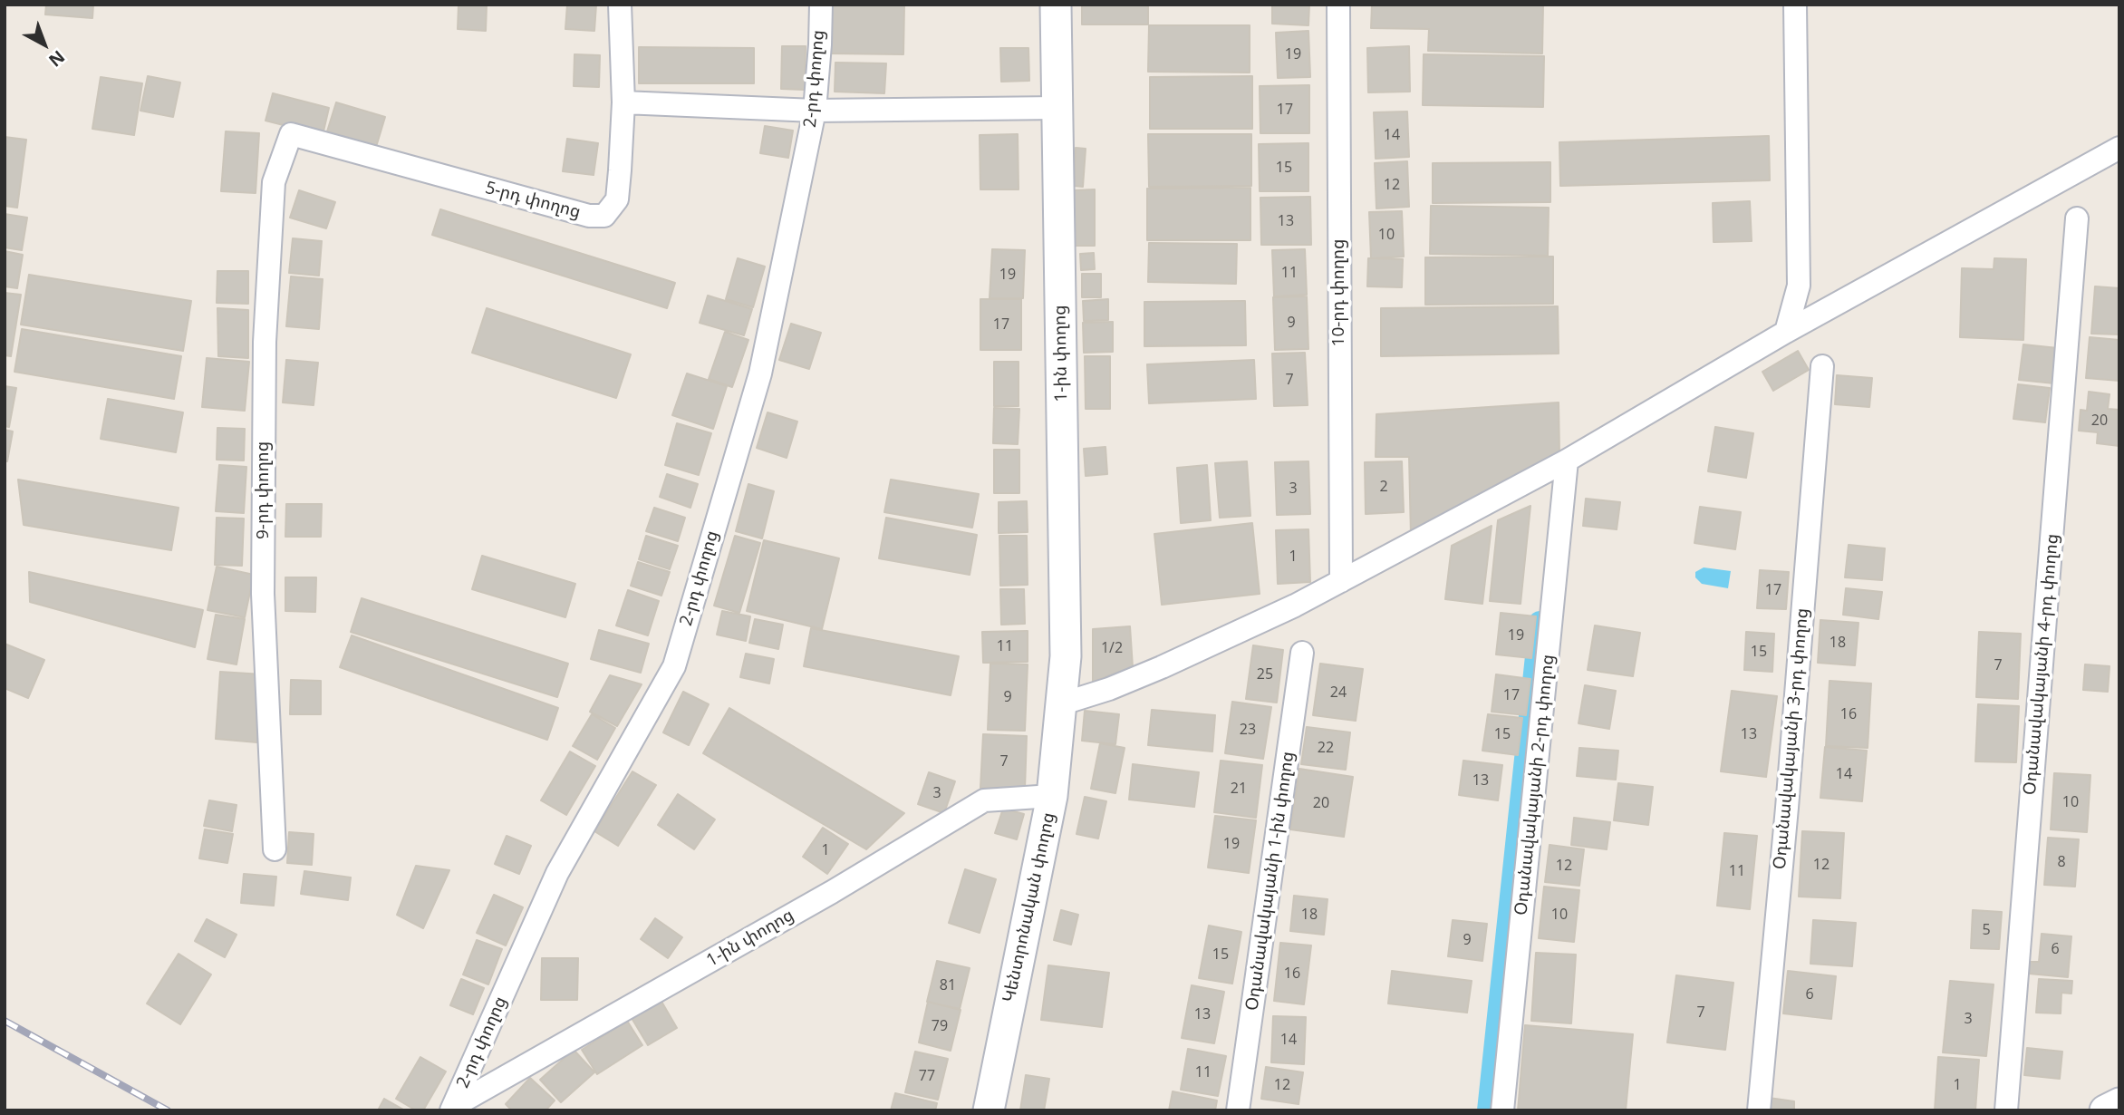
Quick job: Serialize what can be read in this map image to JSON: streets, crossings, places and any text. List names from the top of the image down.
{
  "streets": {
    "main road": ["1-ին փողոց", "Կենտրոնական փողոց"],
    "street": [
      "2-րդ փողոց",
      "5-րդ փողոց",
      "10-րդ փողոց",
      "9-րդ փողոց",
      "Օդանավակայանի 4-րդ փողոց",
      "Օդանավակայանի 3-րդ փողոց",
      "Օդանավակայանի 2-րդ փողոց",
      "Օդանավակայանի 1-ին փողոց"
    ]
  },
  "crossings": [
    ["2-րդ փողոց", "1-ին փողոց"],
    ["5-րդ փողոց", "9-րդ փողոց"],
    ["1-ին փողոց", "Կենտրոնական փողոց"]
  ],
  "house_numbers": [
    "19",
    "17",
    "14",
    "15",
    "12",
    "13",
    "10",
    "11",
    "19",
    "9",
    "17",
    "7",
    "20",
    "2",
    "3",
    "1",
    "17",
    "19",
    "18",
    "11",
    "1/2",
    "15",
    "7",
    "25",
    "24",
    "17",
    "9",
    "16",
    "23",
    "15",
    "13",
    "22",
    "7",
    "14",
    "13",
    "21",
    "3",
    "10",
    "20",
    "19",
    "1",
    "8",
    "12",
    "12",
    "11",
    "18",
    "10",
    "5",
    "9",
    "6",
    "15",
    "16",
    "81",
    "6",
    "7",
    "13",
    "3",
    "79",
    "14",
    "11",
    "77",
    "12",
    "1"
  ],
  "north": "bottom right"
}
